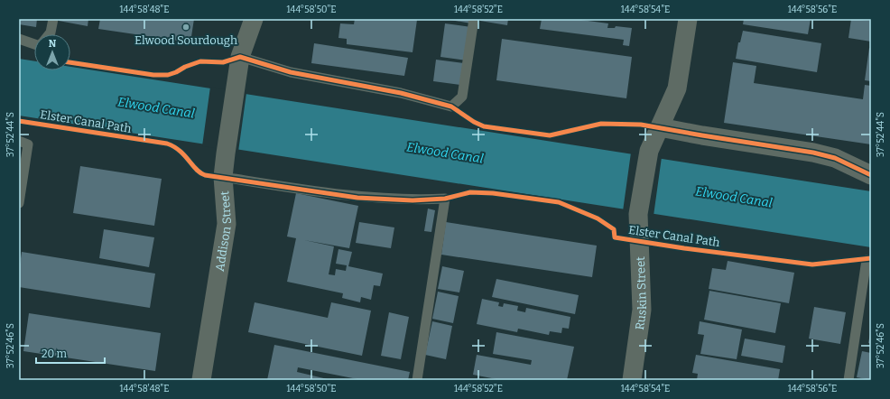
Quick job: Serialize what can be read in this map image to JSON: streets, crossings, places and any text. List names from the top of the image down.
{
  "streets": {
    "street": ["Addison Street", "Ruskin Street"],
    "cycle path": ["Elster Canal Path"]
  },
  "water": ["Elwood Canal"],
  "places": ["Elwood Sourdough"],
  "scale_bar": "20 m",
  "north": "top",
  "coordinates": [
    "144°58'48\"E",
    "144°58'50\"E",
    "144°58'52\"E",
    "144°58'54\"E",
    "144°58'56\"E",
    "37°52'44\"S",
    "37°52'46\"S"
  ]
}
